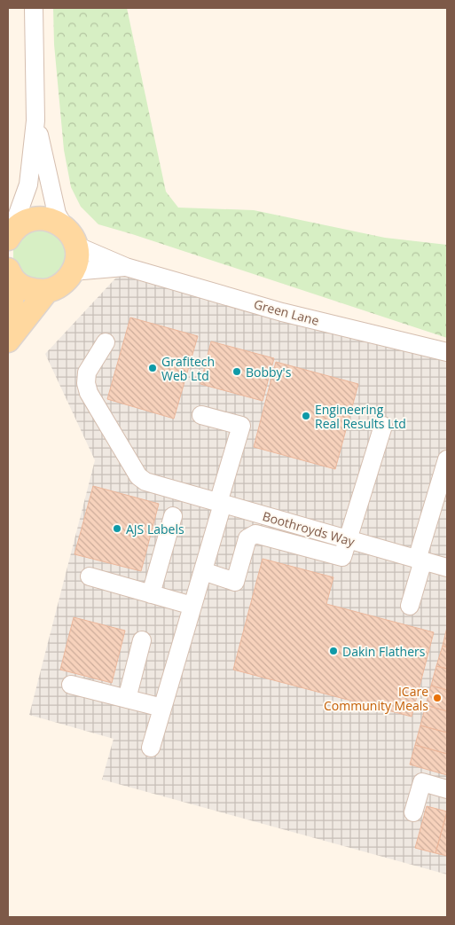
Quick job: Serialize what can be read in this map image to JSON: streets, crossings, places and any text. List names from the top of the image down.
{
  "streets": {
    "street": ["Green Lane", "Boothroyds Way"]
  },
  "places": [
    "Grafitech Web Ltd",
    "Bobby's",
    "Engineering Real Results Ltd",
    "AJS Labels",
    "Dakin Flathers",
    "ICare Community Meals"
  ]
}
